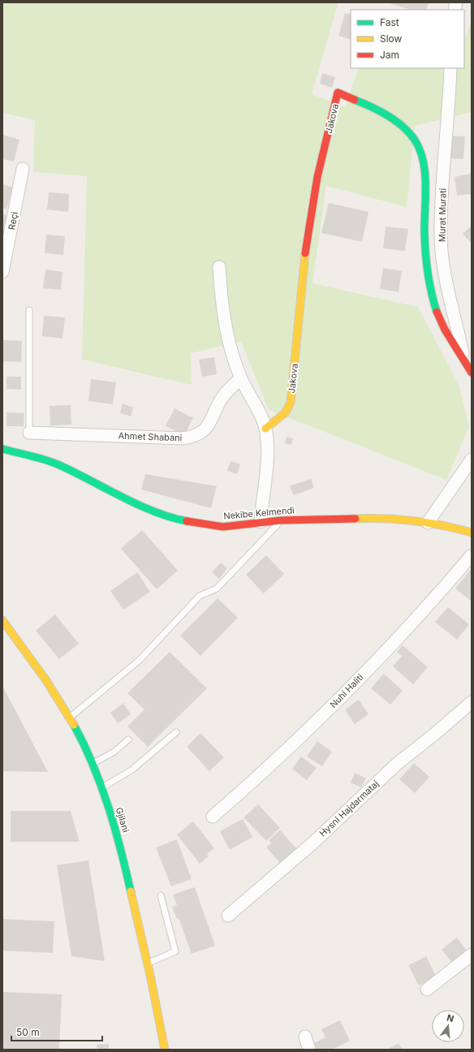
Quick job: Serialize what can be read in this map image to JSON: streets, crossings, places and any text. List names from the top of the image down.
{
  "streets": {
    "street": [
      "Jakova",
      "Murat Murati",
      "Reçi",
      "Ahmet Shabani",
      "Nekibe Kelmendi",
      "Nuhi Haliti",
      "Hysni Hajdarmataj",
      "Gjilani"
    ]
  },
  "crossings": [
    ["Jakova", "Murat Murati"]
  ],
  "legend": ["Fast", "Slow", "Jam"],
  "scale_bar": "50 m",
  "north": "top"
}
